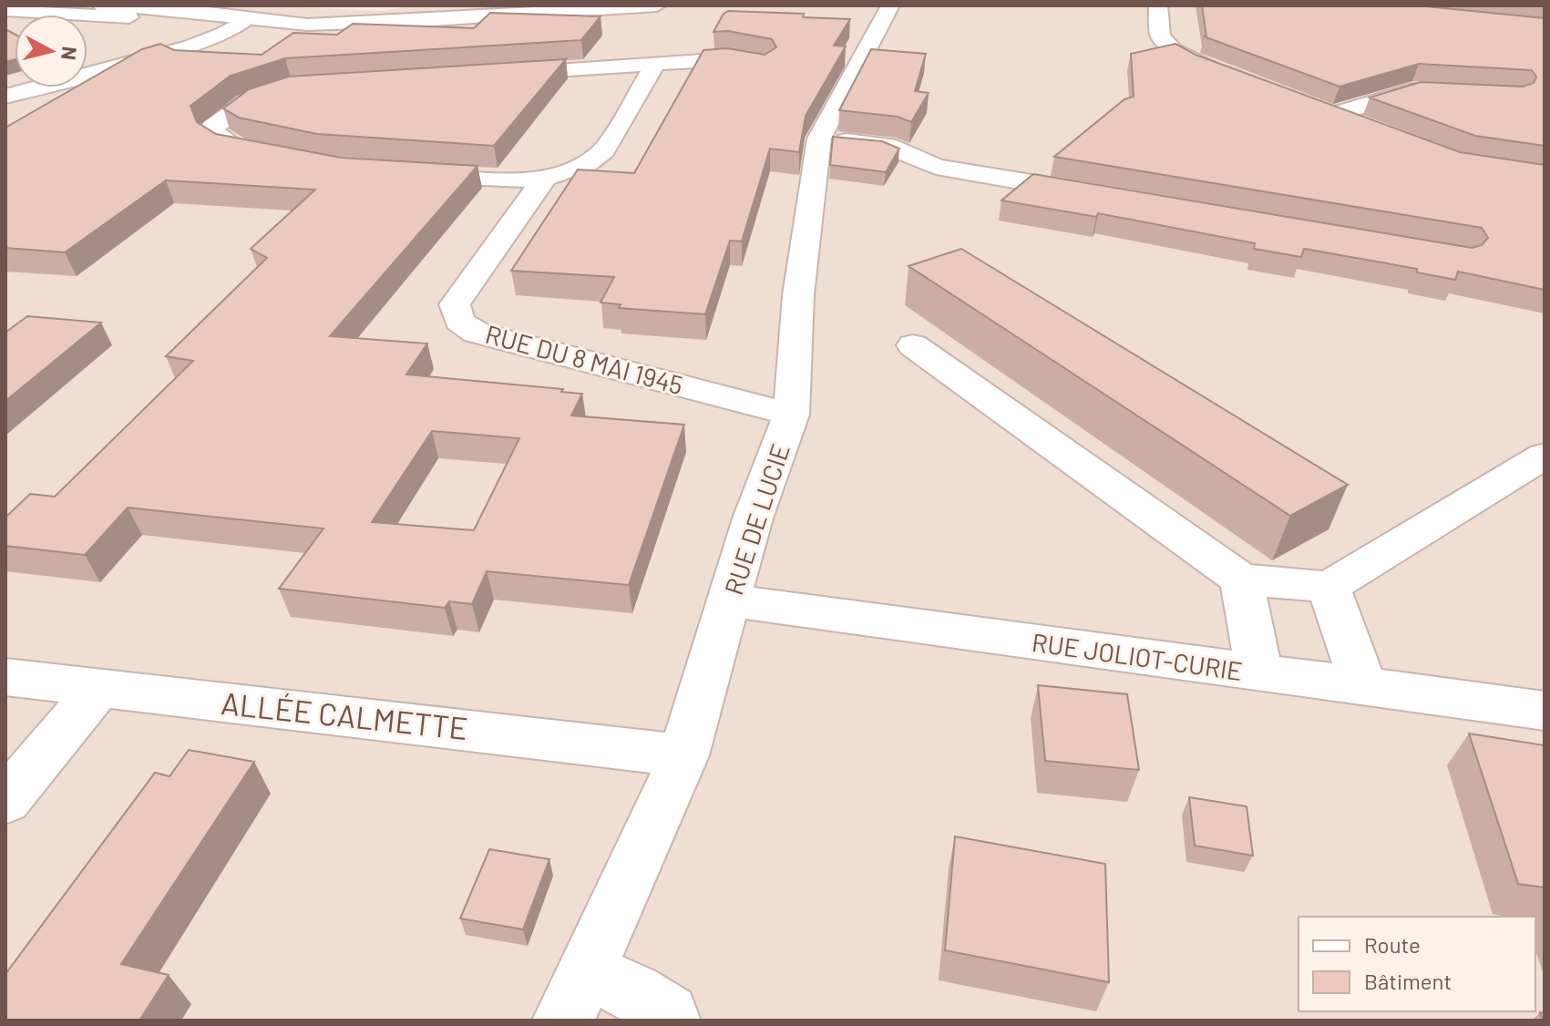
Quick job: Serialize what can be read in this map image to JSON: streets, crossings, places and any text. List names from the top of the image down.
{
  "streets": {
    "street": [
      "RUE DU 8 MAI 1945",
      "RUE DE LUCIE",
      "RUE JOLIOT-CURIE",
      "ALLÉE CALMETTE"
    ]
  },
  "crossings": [
    ["RUE DU 8 MAI 1945", "RUE DE LUCIE"],
    ["RUE DE LUCIE", "RUE JOLIOT-CURIE"],
    ["RUE DE LUCIE", "ALLÉE CALMETTE"]
  ],
  "legend": ["Route", "Bâtiment"],
  "north": "right"
}
